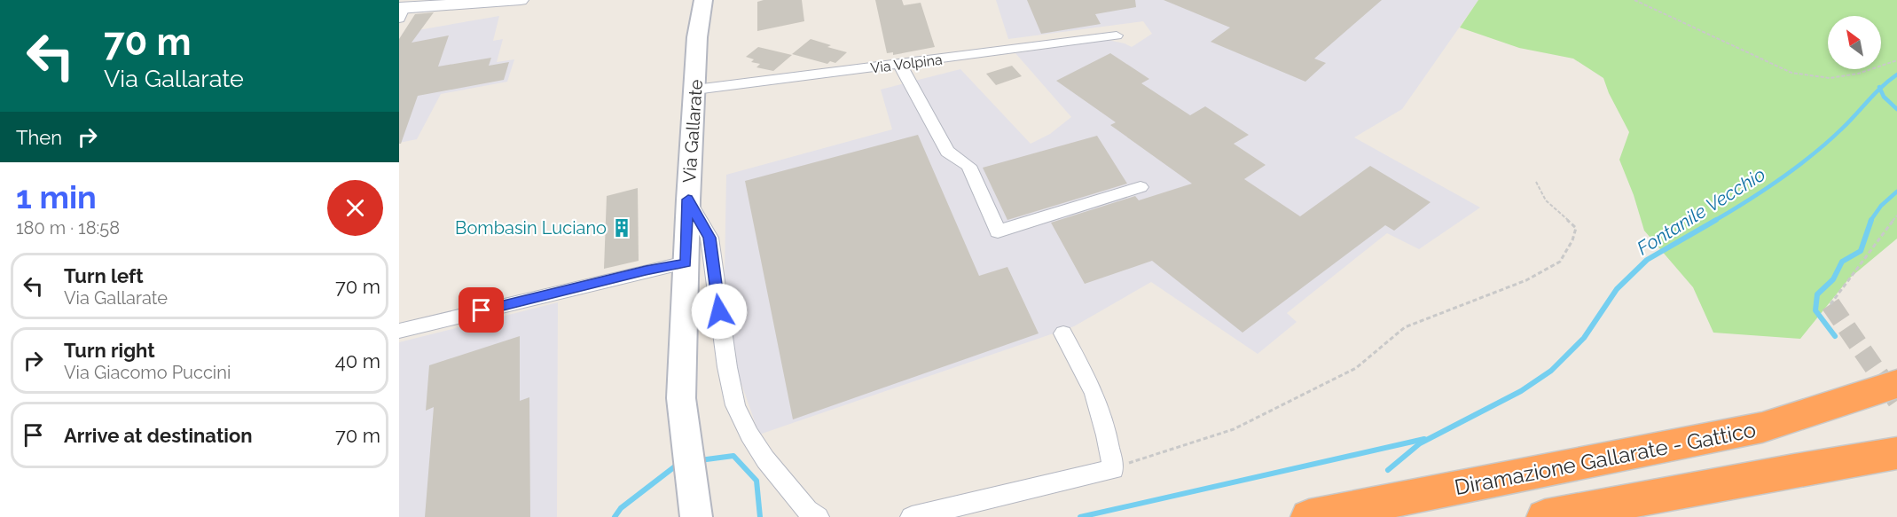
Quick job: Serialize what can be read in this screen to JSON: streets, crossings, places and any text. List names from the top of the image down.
{
  "streets": {
    "highway": ["Diramazione Gallarate - Gattico"],
    "main road": ["Via Gallarate"],
    "street": ["Via Volpina"]
  },
  "crossings": [
    ["Via Volpina", "Via Gallarate"]
  ],
  "water": ["Fontanile Vecchio"],
  "places": {
    "building": ["Bombasin Luciano"]
  },
  "north": "top left",
  "page": {
    "turn": ["70 m", "Via Gallarate"],
    "then": "Then",
    "heading": ["1 min", "180 m · 18:58"],
    "list": [
      {
        "name": "Turn left",
        "note": "Via Gallarate",
        "value": "70 m"
      },
      {
        "name": "Turn right",
        "note": "Via Giacomo Puccini",
        "value": "40 m"
      },
      {
        "name": "Arrive at destination",
        "value": "70 m"
      }
    ]
  }
}
